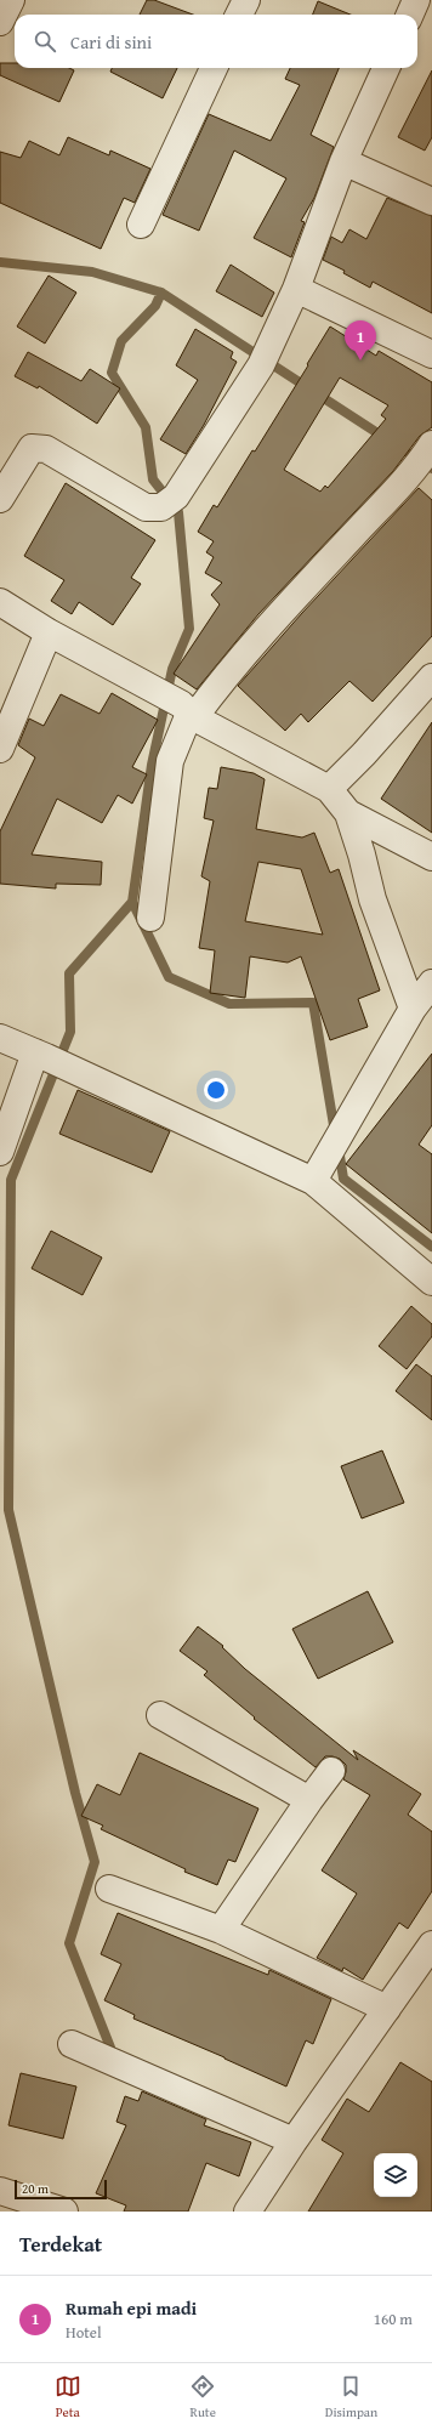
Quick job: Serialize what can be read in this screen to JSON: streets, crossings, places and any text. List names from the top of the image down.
{
  "scale_bar": "20 m",
  "page": {
    "search": "Cari di sini",
    "pins": "1",
    "scale": "20 m",
    "heading": "Terdekat",
    "list": [
      {
        "mark": "1",
        "name": "Rumah epi madi",
        "note": "Hotel",
        "value": "160 m"
      }
    ],
    "nav": ["Peta", "Rute", "Disimpan"]
  }
}
